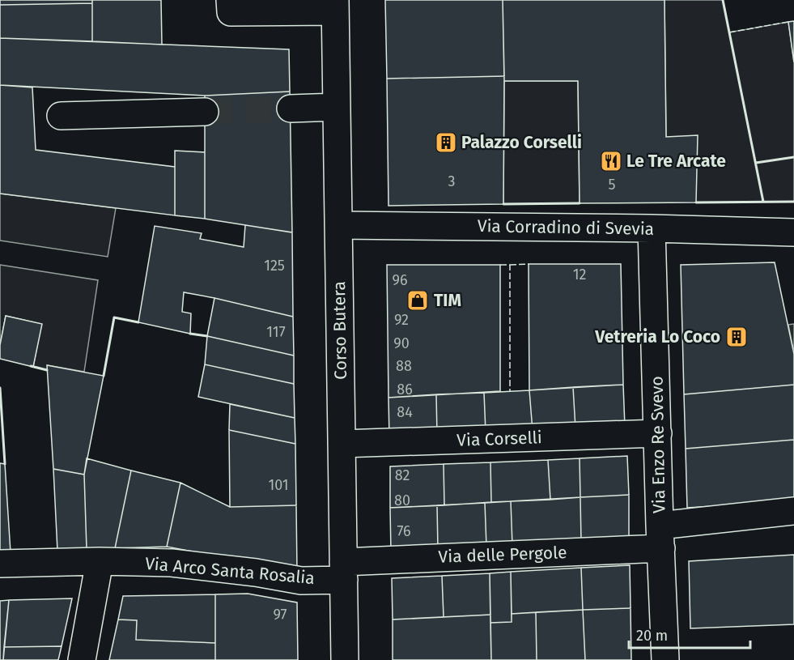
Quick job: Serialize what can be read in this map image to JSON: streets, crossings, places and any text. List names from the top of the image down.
{
  "streets": {
    "street": [
      "Via Corradino di Svevia",
      "Corso Butera",
      "Via Corselli",
      "Via Enzo Re Svevo",
      "Via delle Pergole",
      "Via Arco Santa Rosalia"
    ]
  },
  "crossings": [
    ["Via Corradino di Svevia", "Corso Butera"],
    ["Via Corradino di Svevia", "Via Enzo Re Svevo"],
    ["Corso Butera", "Via Corselli"],
    ["Corso Butera", "Via delle Pergole"],
    ["Corso Butera", "Via Arco Santa Rosalia"],
    ["Via Corselli", "Via Enzo Re Svevo"],
    ["Via Enzo Re Svevo", "Via delle Pergole"],
    ["Via delle Pergole", "Via Arco Santa Rosalia"]
  ],
  "places": {
    "building": ["Palazzo Corselli", "Vetreria Lo Coco"],
    "restaurant": ["Le Tre Arcate"],
    "shop": ["TIM"]
  },
  "house_numbers": [
    "3",
    "5",
    "125",
    "12",
    "96",
    "92",
    "117",
    "90",
    "88",
    "86",
    "84",
    "82",
    "101",
    "80",
    "76",
    "97"
  ],
  "scale_bar": "20 m"
}
